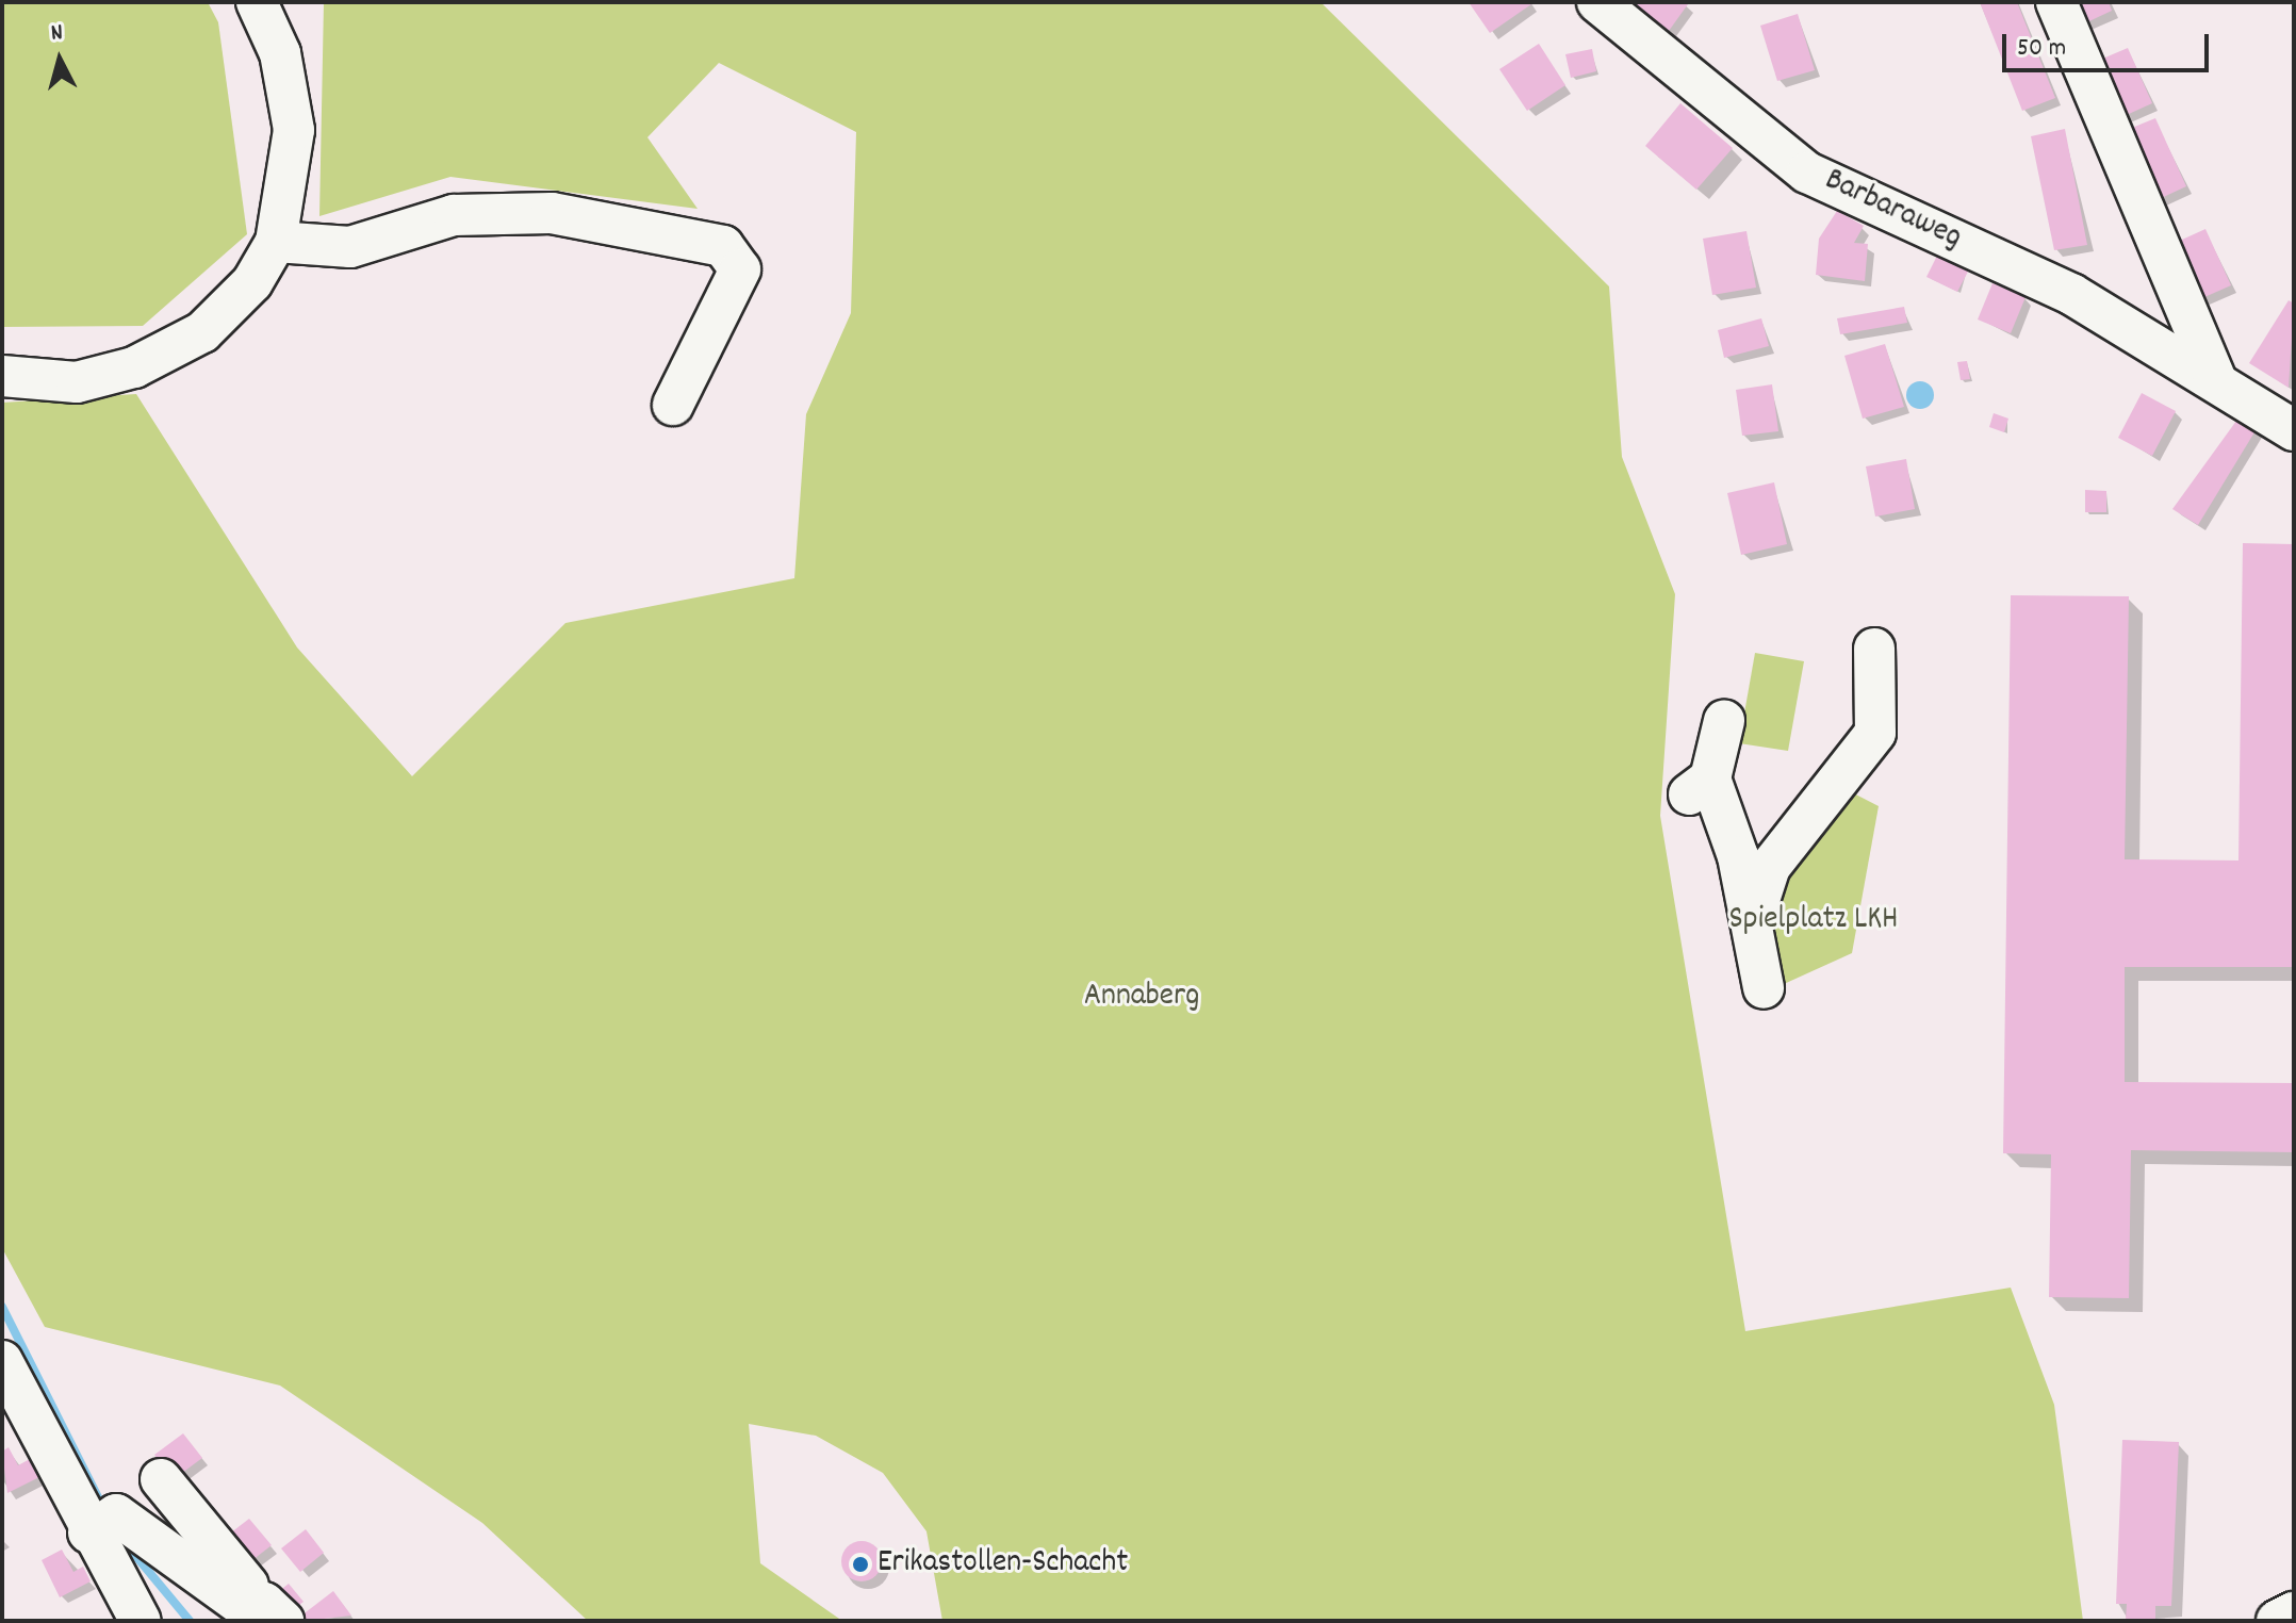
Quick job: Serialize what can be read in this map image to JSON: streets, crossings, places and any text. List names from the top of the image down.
{
  "streets": {
    "street": ["Barbaraweg"]
  },
  "parks": ["Spielplatz LKH", "Annaberg"],
  "places": ["Erikastollen-Schacht"],
  "scale_bar": "50 m",
  "north": "top"
}
